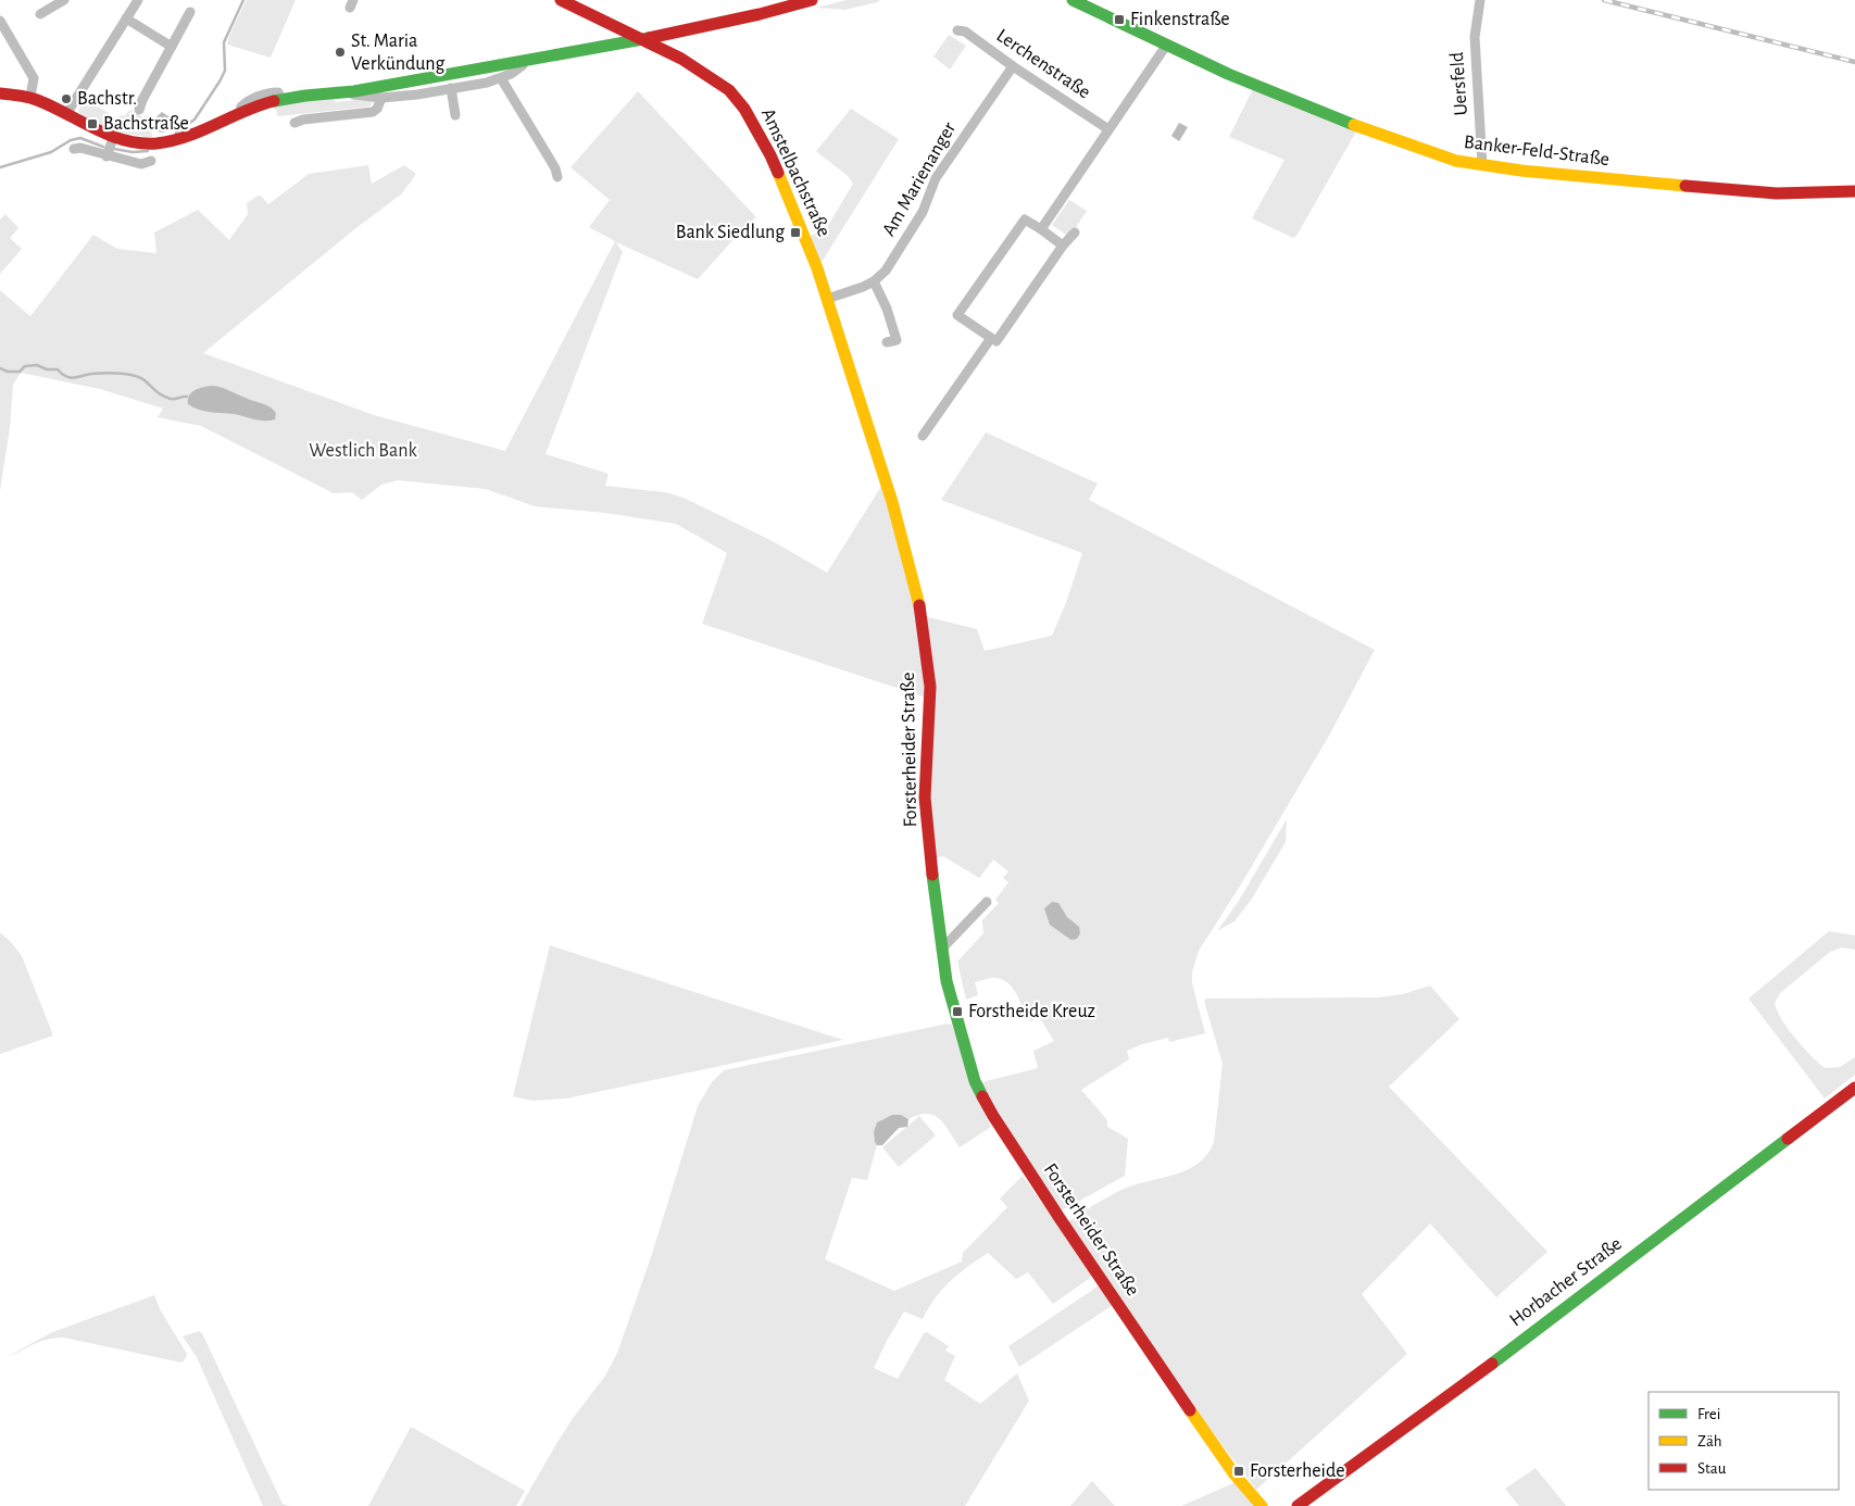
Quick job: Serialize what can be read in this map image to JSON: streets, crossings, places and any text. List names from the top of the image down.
{
  "streets": {
    "street": [
      "Lerchenstraße",
      "Uersfeld",
      "Banker-Feld-Straße",
      "Amstelbachstraße",
      "Am Marienanger",
      "Forsterheider Straße",
      "Horbacher Straße"
    ]
  },
  "crossings": [
    ["Lerchenstraße", "Am Marienanger"],
    ["Uersfeld", "Banker-Feld-Straße"],
    ["Amstelbachstraße", "Am Marienanger"],
    ["Amstelbachstraße", "Forsterheider Straße"]
  ],
  "parks": ["Westlich Bank"],
  "places": {
    "transit": [
      "Finkenstraße",
      "Bachstraße",
      "Bank Siedlung",
      "Forstheide Kreuz",
      "Forsterheide"
    ],
    "other": ["St. Maria Verkündung", "Bachstr."]
  },
  "legend": ["Frei", "Zäh", "Stau"]
}
